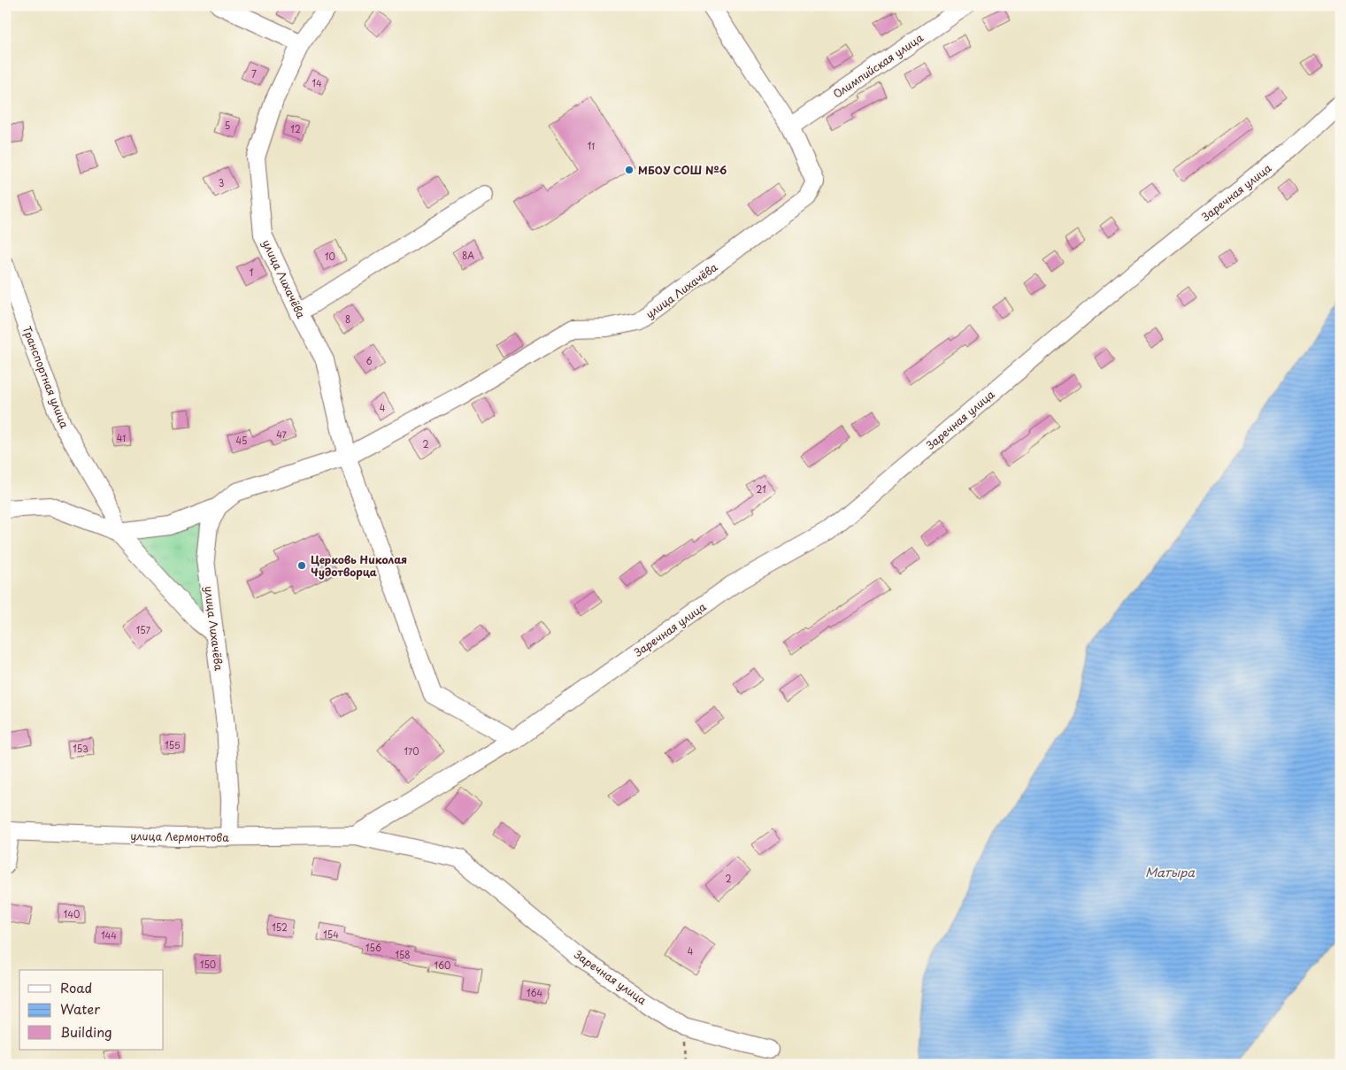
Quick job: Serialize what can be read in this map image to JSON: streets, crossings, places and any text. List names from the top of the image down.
{
  "streets": {
    "street": [
      "Олимпийская улица",
      "Заречная улица",
      "улица Лихачёва",
      "Транспортная улица",
      "улица Лермонтова"
    ]
  },
  "crossings": [
    ["Олимпийская улица", "улица Лихачёва"],
    ["Заречная улица", "улица Лихачёва"],
    ["Заречная улица", "улица Лермонтова"],
    ["улица Лихачёва", "Транспортная улица"],
    ["улица Лихачёва", "улица Лермонтова"]
  ],
  "water": ["Матыра"],
  "places": ["МБОУ СОШ №6", "Церковь Николая Чудотворца"],
  "house_numbers": [
    "7",
    "14",
    "5",
    "12",
    "11",
    "3",
    "8А",
    "10",
    "1",
    "8",
    "6",
    "4",
    "47",
    "41",
    "45",
    "2",
    "21",
    "157",
    "155",
    "153",
    "170",
    "2",
    "140",
    "152",
    "154",
    "144",
    "156",
    "4",
    "158",
    "150",
    "160",
    "164"
  ],
  "legend": ["Road", "Water", "Building"]
}
